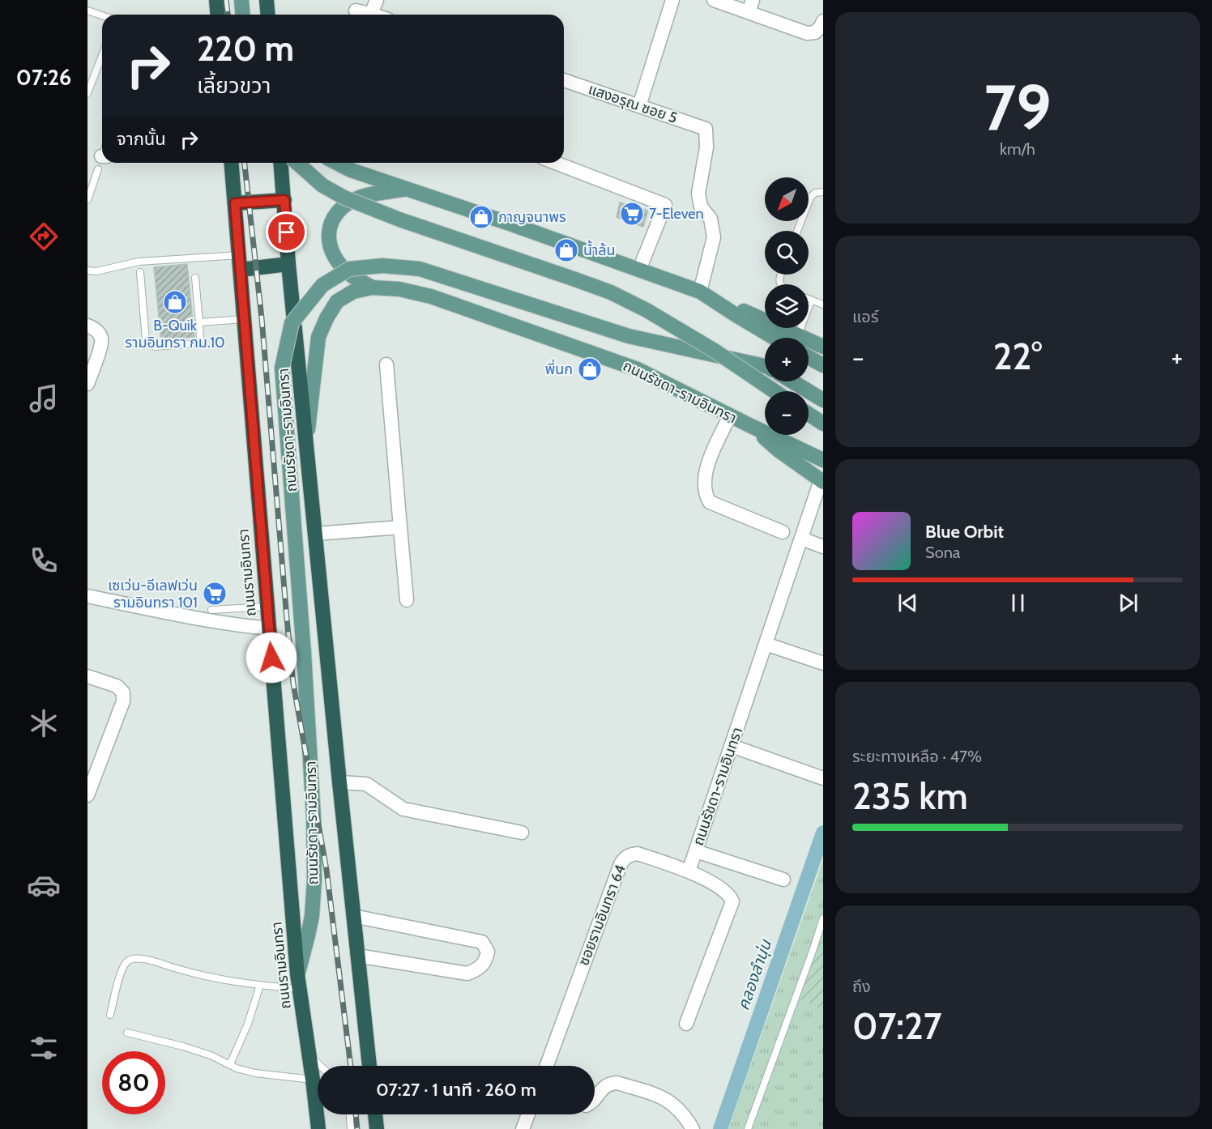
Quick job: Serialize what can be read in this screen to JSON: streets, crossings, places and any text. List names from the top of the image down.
{
  "streets": {
    "highway": ["ถนนรามอินทรา"],
    "main road": ["ถนนรัชดา-รามอินทรา"],
    "street": ["แสงอรุณ ซอย 5", "ซอยรามอินทรา 64"]
  },
  "crossings": [
    ["ถนนรัชดา-รามอินทรา", "ถนนรามอินทรา"],
    ["ถนนรัชดา-รามอินทรา", "ซอยรามอินทรา 64"]
  ],
  "water": ["คลองลำนุ่น"],
  "places": {
    "supermarket": ["7-Eleven", "เซเว่น-อีเลฟเว่น รามอินทรา 101"],
    "shop": [
      "กาญจนาพร",
      "น้ำล้น",
      "B-Quik รามอินทรา กม.10",
      "พี่นก"
    ]
  },
  "north": "bottom left",
  "page": {
    "tabs": "07:26",
    "tile": [
      ["79", "km/h"],
      "แอร์",
      ["ระยะทางเหลือ · 47%", "235 km"],
      ["ถึง", "07:27"]
    ],
    "turn": ["220 m", "เลี้ยวขวา"],
    "then": "จากนั้น",
    "map_buttons": ["+", "−"],
    "heat": ["−", "22°", "+"],
    "song": ["Blue Orbit", "Sona"],
    "limit": "80",
    "trip": "07:27 · 1 นาที · 260 m"
  }
}
